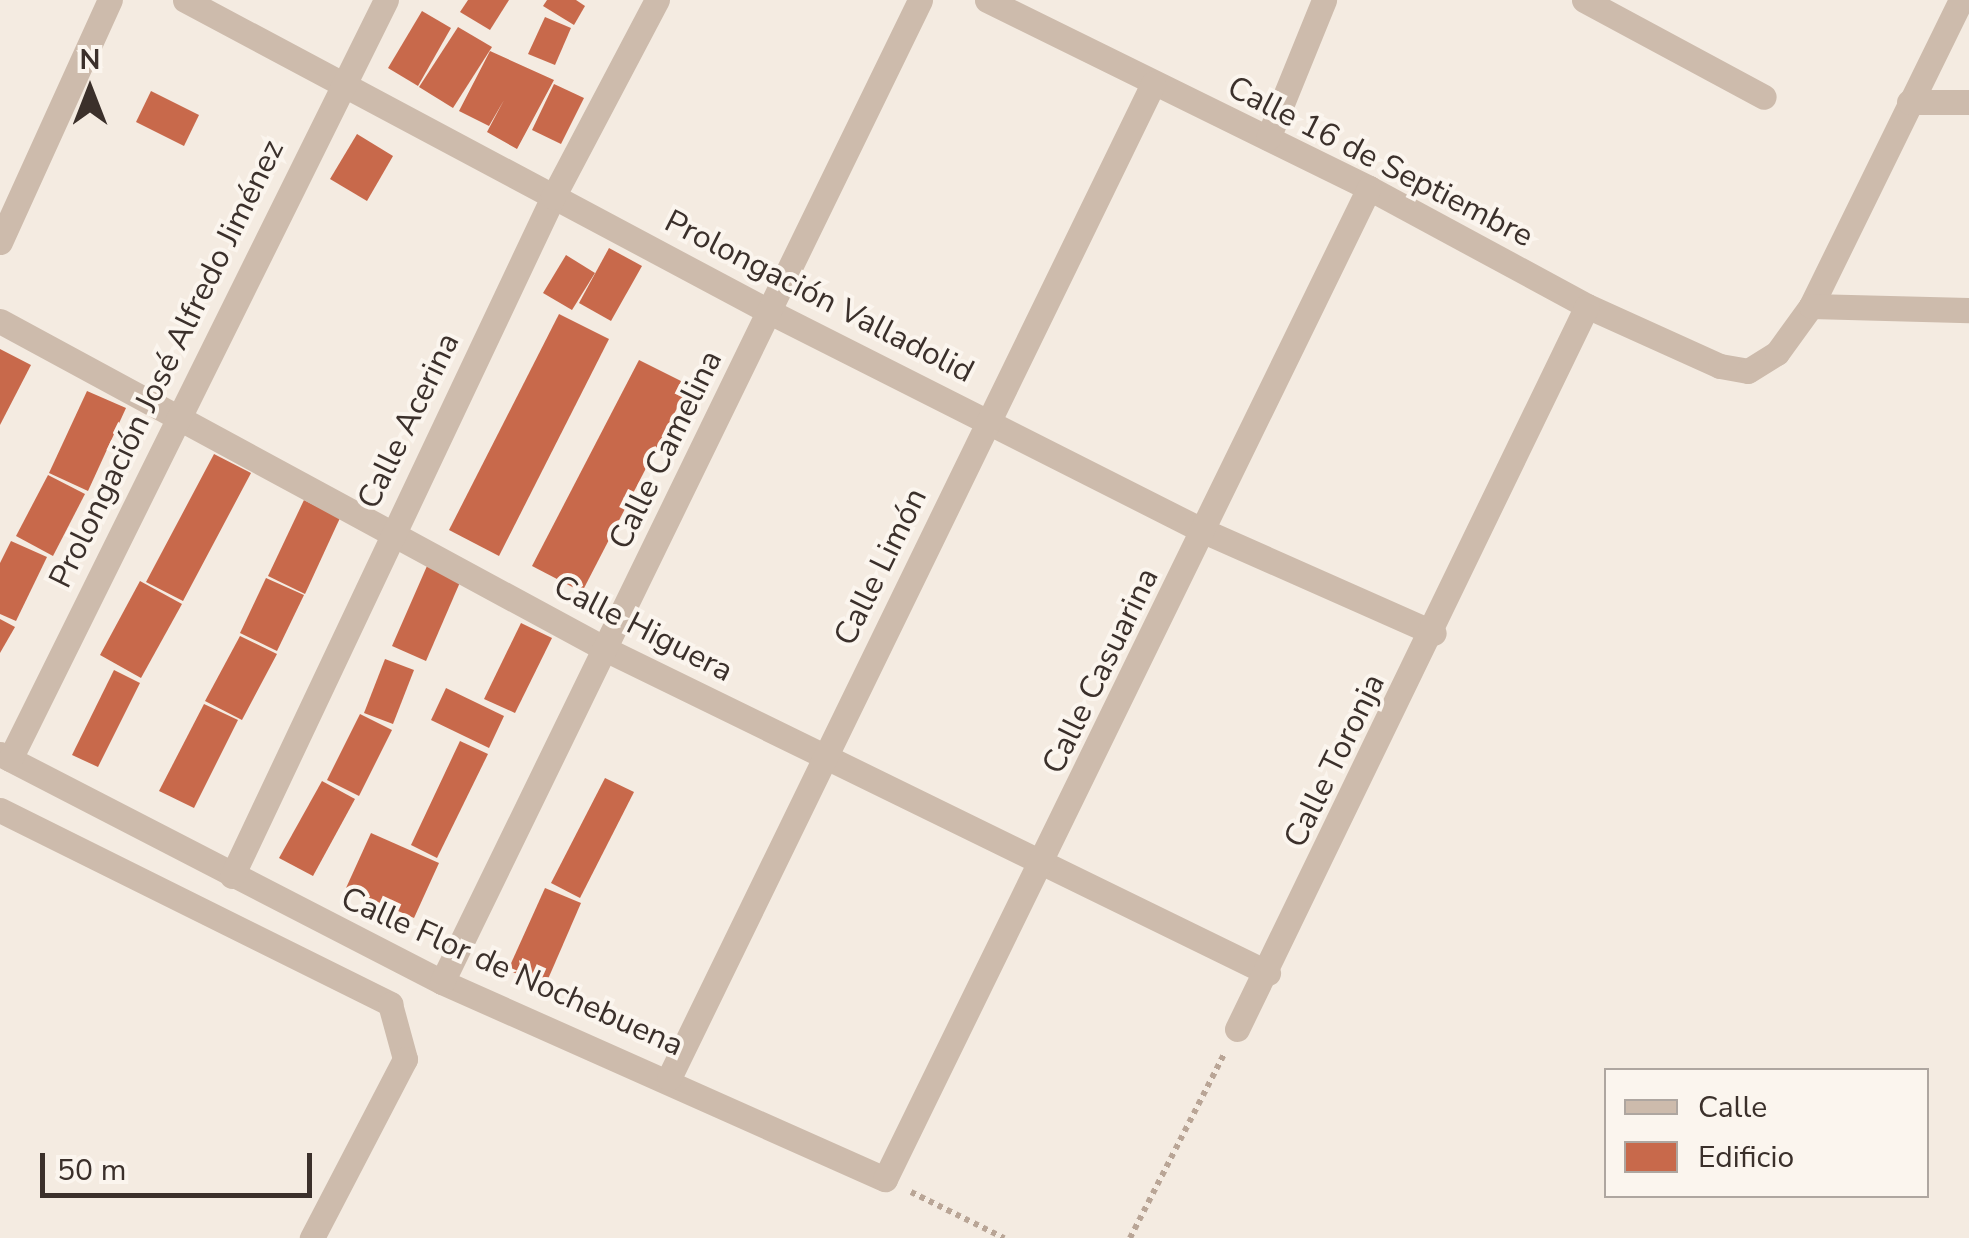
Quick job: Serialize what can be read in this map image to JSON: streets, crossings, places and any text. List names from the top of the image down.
{
  "streets": {
    "street": [
      "Calle 16 de Septiembre",
      "Prolongación Valladolid",
      "Prolongación José Alfredo Jiménez",
      "Calle Acerina",
      "Calle Camelina",
      "Calle Limón",
      "Calle Higuera",
      "Calle Casuarina",
      "Calle Toronja",
      "Calle Flor de Nochebuena"
    ]
  },
  "crossings": [
    ["Calle 16 de Septiembre", "Calle Limón"],
    ["Calle 16 de Septiembre", "Calle Casuarina"],
    ["Calle 16 de Septiembre", "Calle Toronja"],
    ["Prolongación Valladolid", "Prolongación José Alfredo Jiménez"],
    ["Prolongación Valladolid", "Calle Acerina"],
    ["Prolongación Valladolid", "Calle Camelina"],
    ["Prolongación Valladolid", "Calle Limón"],
    ["Prolongación Valladolid", "Calle Casuarina"],
    ["Prolongación Valladolid", "Calle Toronja"],
    ["Prolongación José Alfredo Jiménez", "Calle Higuera"],
    ["Prolongación José Alfredo Jiménez", "Calle Flor de Nochebuena"],
    ["Calle Acerina", "Calle Higuera"],
    ["Calle Acerina", "Calle Flor de Nochebuena"],
    ["Calle Camelina", "Calle Higuera"],
    ["Calle Camelina", "Calle Flor de Nochebuena"],
    ["Calle Limón", "Calle Higuera"],
    ["Calle Limón", "Calle Flor de Nochebuena"],
    ["Calle Higuera", "Calle Casuarina"],
    ["Calle Higuera", "Calle Toronja"],
    ["Calle Casuarina", "Calle Flor de Nochebuena"]
  ],
  "legend": ["Calle", "Edificio"],
  "scale_bar": "50 m",
  "north": "top"
}
